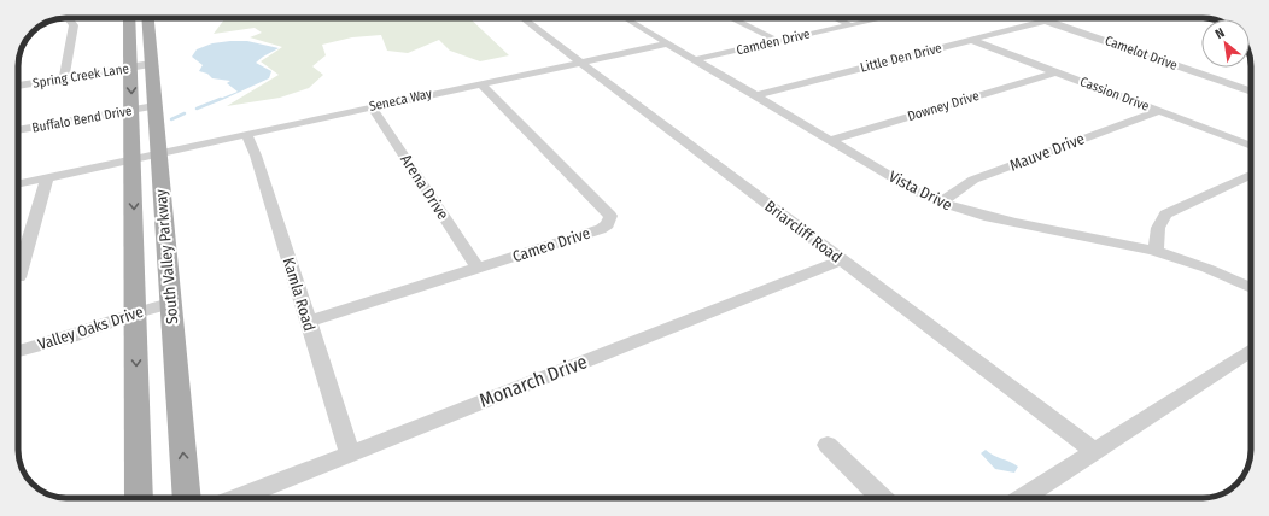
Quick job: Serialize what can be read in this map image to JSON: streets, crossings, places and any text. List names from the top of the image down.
{
  "streets": {
    "main road": ["South Valley Parkway"],
    "street": [
      "Camden Drive",
      "Camelot Drive",
      "Little Den Drive",
      "Spring Creek Lane",
      "Cassion Drive",
      "Seneca Way",
      "Downey Drive",
      "Buffalo Bend Drive",
      "Mauve Drive",
      "Arena Drive",
      "Vista Drive",
      "Briarcliff Road",
      "Cameo Drive",
      "Kamla Road",
      "Valley Oaks Drive",
      "Monarch Drive"
    ]
  },
  "crossings": [
    ["Camden Drive", "Vista Drive"],
    ["Camelot Drive", "Little Den Drive"],
    ["Little Den Drive", "Cassion Drive"],
    ["Little Den Drive", "Vista Drive"],
    ["Spring Creek Lane", "South Valley Parkway"],
    ["Cassion Drive", "Downey Drive"],
    ["Cassion Drive", "Mauve Drive"],
    ["Seneca Way", "Arena Drive"],
    ["Seneca Way", "Vista Drive"],
    ["Seneca Way", "Briarcliff Road"],
    ["Seneca Way", "Cameo Drive"],
    ["Seneca Way", "South Valley Parkway"],
    ["Seneca Way", "Kamla Road"],
    ["Downey Drive", "Vista Drive"],
    ["Buffalo Bend Drive", "South Valley Parkway"],
    ["Mauve Drive", "Vista Drive"],
    ["Arena Drive", "Cameo Drive"],
    ["Briarcliff Road", "Monarch Drive"],
    ["Cameo Drive", "Kamla Road"],
    ["South Valley Parkway", "Valley Oaks Drive"],
    ["Kamla Road", "Monarch Drive"]
  ],
  "north": "top left"
}
